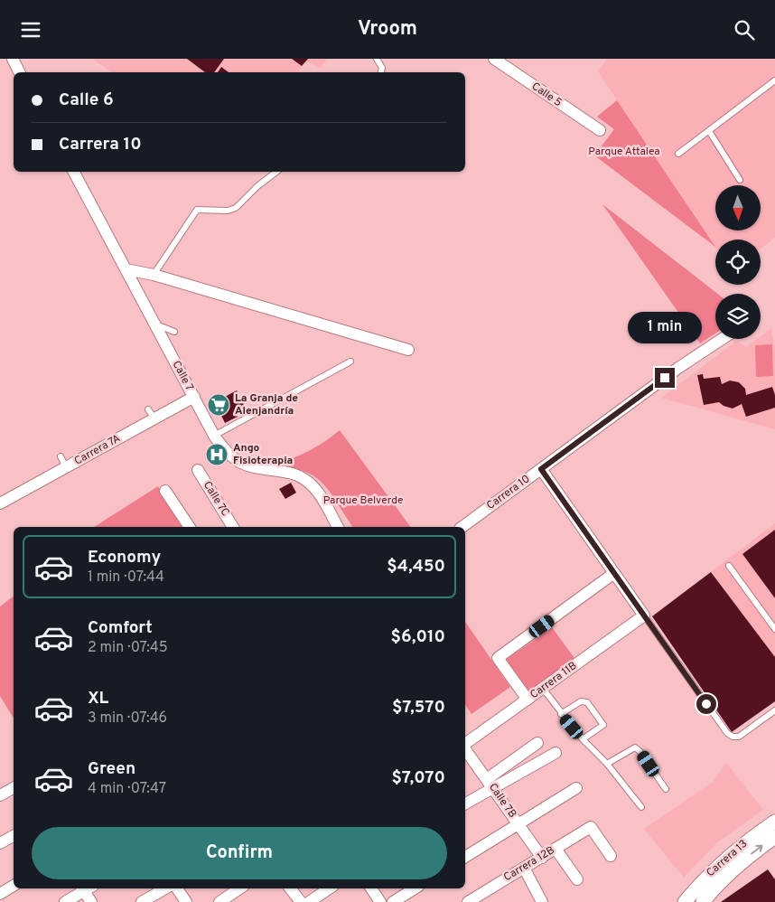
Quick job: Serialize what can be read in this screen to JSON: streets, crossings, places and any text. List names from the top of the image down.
{
  "streets": {
    "street": [
      "Calle 5",
      "Calle 7",
      "Carrera 7A",
      "Carrera 10",
      "Calle 7C",
      "Carrera 11B",
      "Calle 7B",
      "Carrera 13",
      "Carrera 12B"
    ]
  },
  "crossings": [
    ["Calle 7", "Carrera 7A"],
    ["Calle 7B", "Carrera 12B"]
  ],
  "parks": ["Parque Attalea", "Parque Belverde"],
  "places": {
    "supermarket": ["La Granja de Alenjandría"],
    "hospital": ["Ango Fisioterapia"]
  },
  "north": "bottom",
  "page": {
    "header": "Vroom",
    "banner": ["Calle 6", "Carrera 10"],
    "bubble": "1 min",
    "list": [
      {
        "name": "Economy",
        "note": "1 min · 07:44",
        "value": "$4,450"
      },
      {
        "name": "Comfort",
        "note": "2 min · 07:45",
        "value": "$6,010"
      },
      {
        "name": "XL",
        "note": "3 min · 07:46",
        "value": "$7,570"
      },
      {
        "name": "Green",
        "note": "4 min · 07:47",
        "value": "$7,070"
      }
    ],
    "buttons": "Confirm"
  }
}
